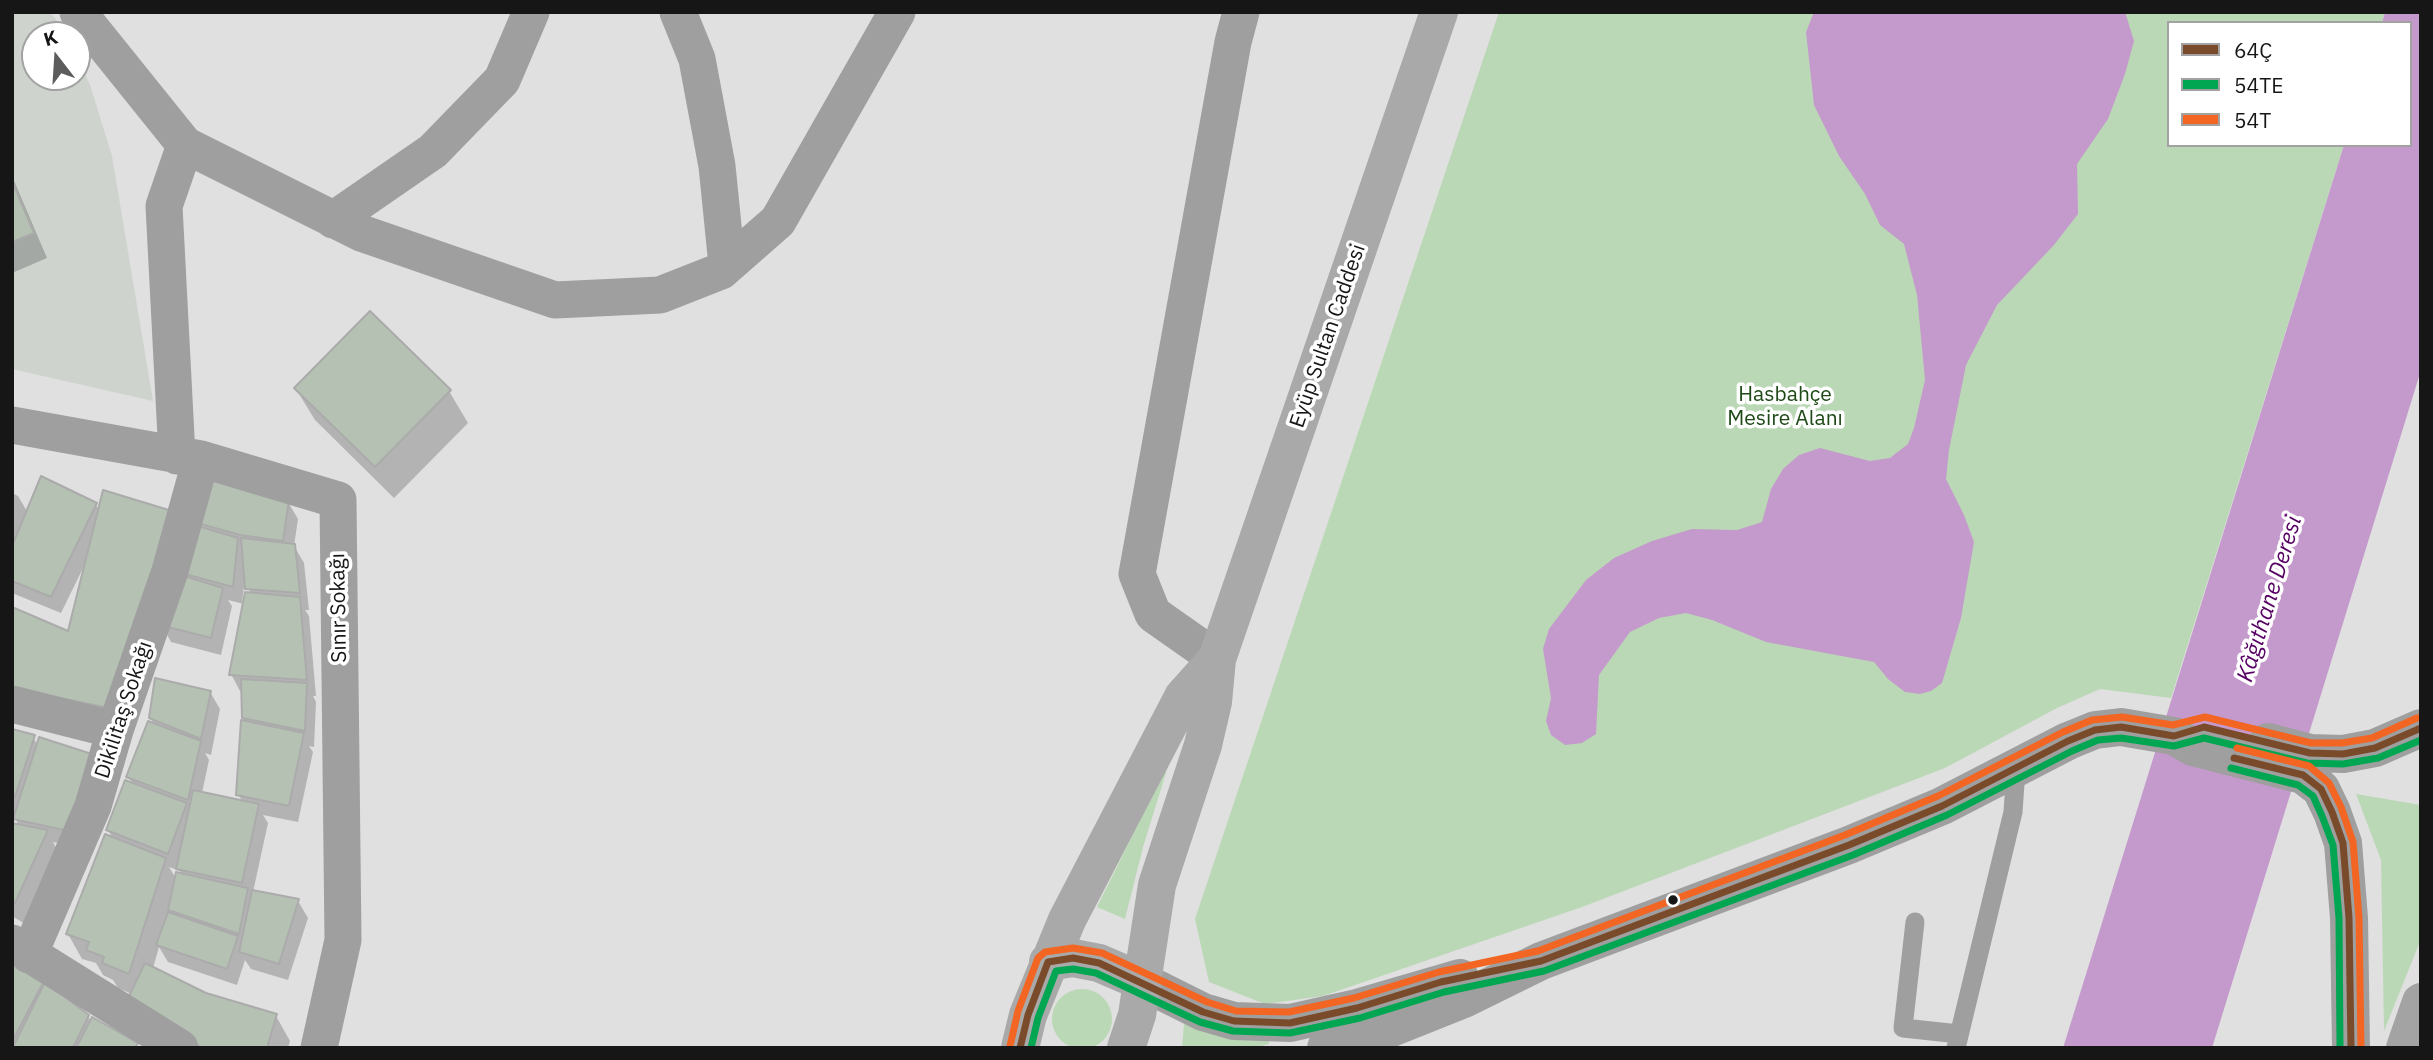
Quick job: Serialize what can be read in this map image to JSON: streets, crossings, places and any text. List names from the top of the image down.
{
  "streets": {
    "main road": ["Eyüp Sultan Caddesi"],
    "street": ["Sınır Sokağı", "Dikilitaş Sokağı"]
  },
  "crossings": [
    ["Sınır Sokağı", "Dikilitaş Sokağı"]
  ],
  "water": ["Kâğıthane Deresi"],
  "parks": ["Hasbahçe Mesire Alanı"],
  "lines": ["transit line 54T", "transit line 64Ç", "transit line 54TE"],
  "legend": ["64Ç", "54TE", "54T"],
  "north": "top"
}
